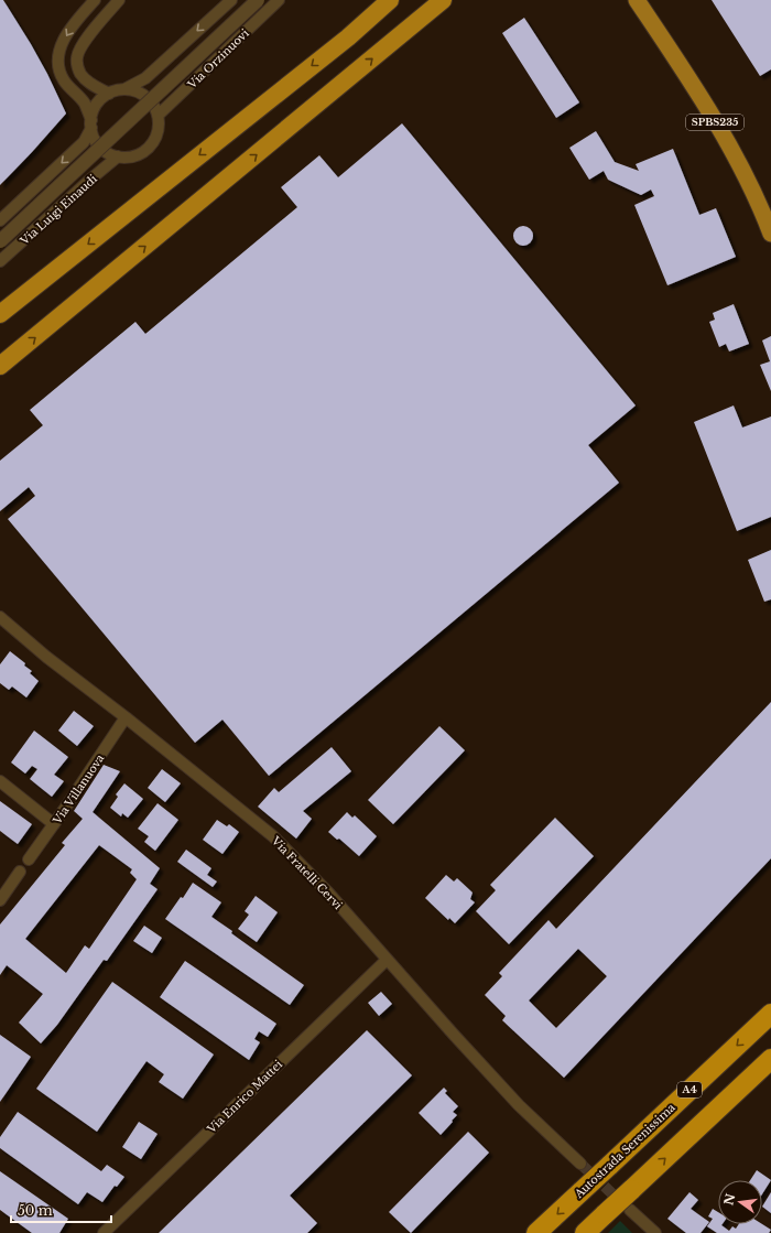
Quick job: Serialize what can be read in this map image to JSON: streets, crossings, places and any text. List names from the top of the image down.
{
  "streets": {
    "highway": ["A4", "Autostrada Serenissima"],
    "main road": ["SPBS235"],
    "street": [
      "Via Orzinuovi",
      "Via Luigi Einaudi",
      "Via Villanuova",
      "Via Fratelli Cervi",
      "Via Enrico Mattei"
    ]
  },
  "crossings": [
    ["Via Orzinuovi", "Via Luigi Einaudi"],
    ["Via Villanuova", "Via Fratelli Cervi"],
    ["Via Fratelli Cervi", "Via Enrico Mattei"]
  ],
  "scale_bar": "50 m",
  "north": "left"
}
